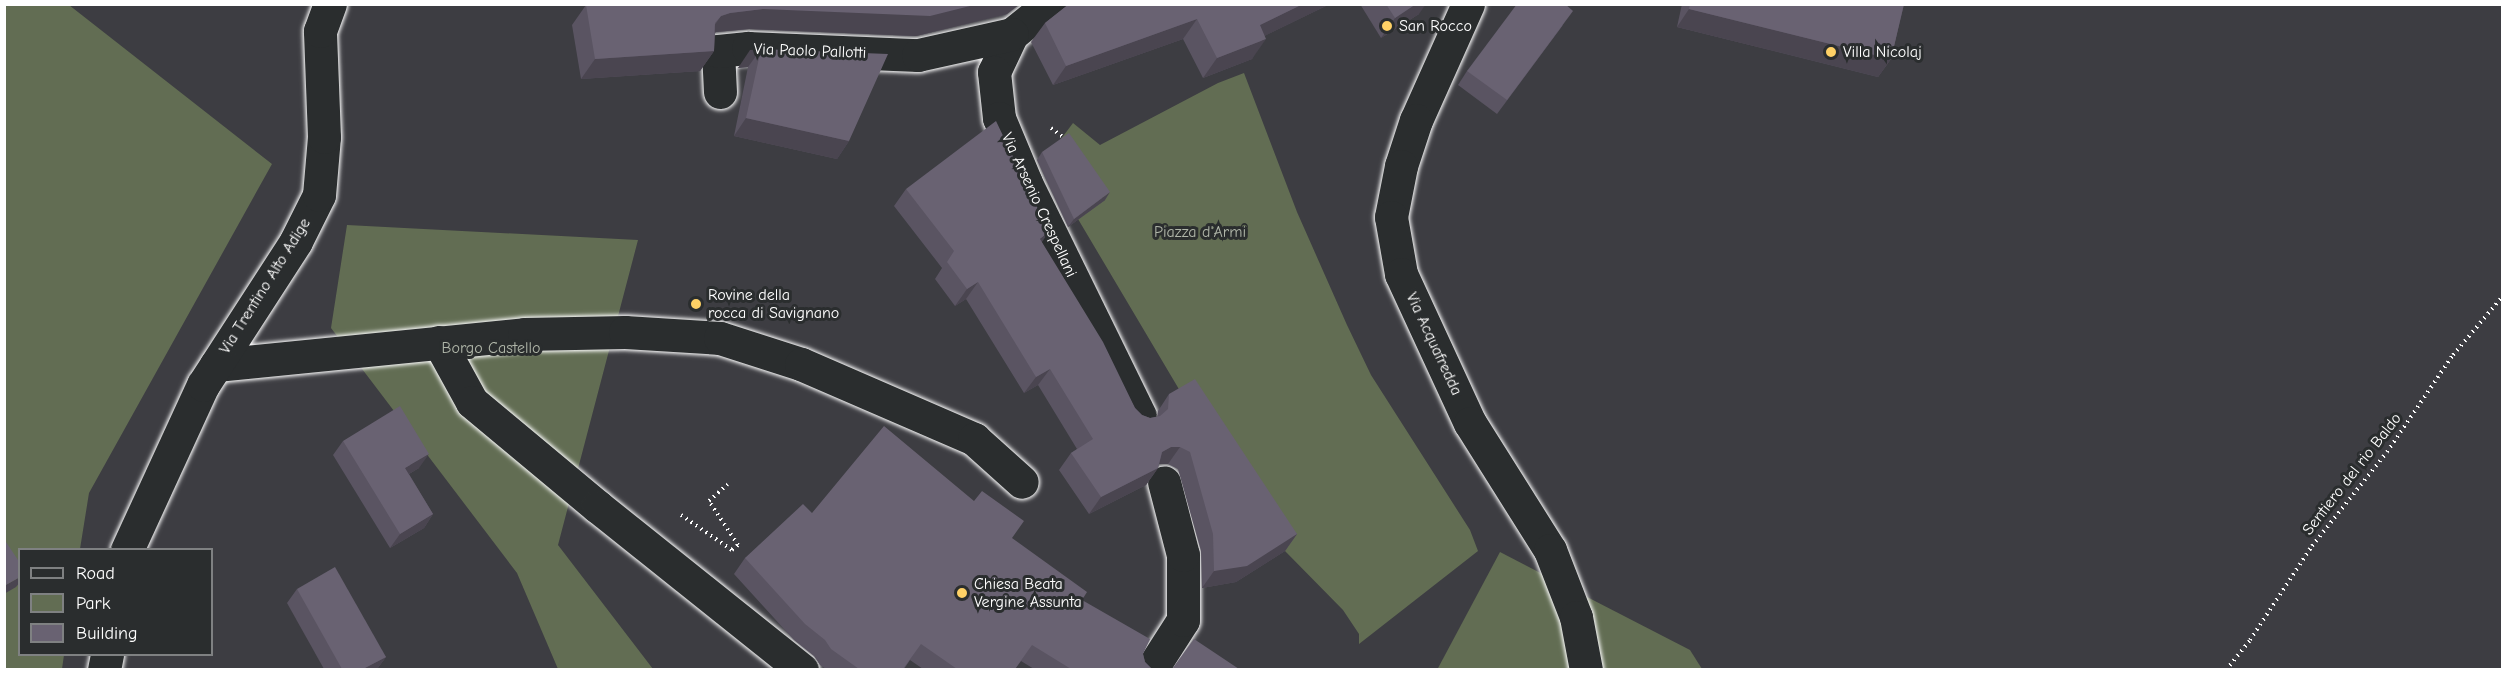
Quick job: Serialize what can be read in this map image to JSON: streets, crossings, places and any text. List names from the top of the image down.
{
  "streets": {
    "street": [
      "Via Paolo Pallotti",
      "Via Arsenio Crespellani",
      "Via Trentino Alto Adige",
      "Via Acquafredda"
    ],
    "path": ["Sentiero del rio Baldo"]
  },
  "crossings": [
    ["Via Paolo Pallotti", "Via Arsenio Crespellani"]
  ],
  "parks": ["Piazza d'Armi", "Borgo Castello"],
  "places": [
    "San Rocco",
    "Villa Nicolaj",
    "Rovine della rocca di Savignano",
    "Chiesa Beata Vergine Assunta"
  ],
  "legend": ["Road", "Park", "Building"]
}
